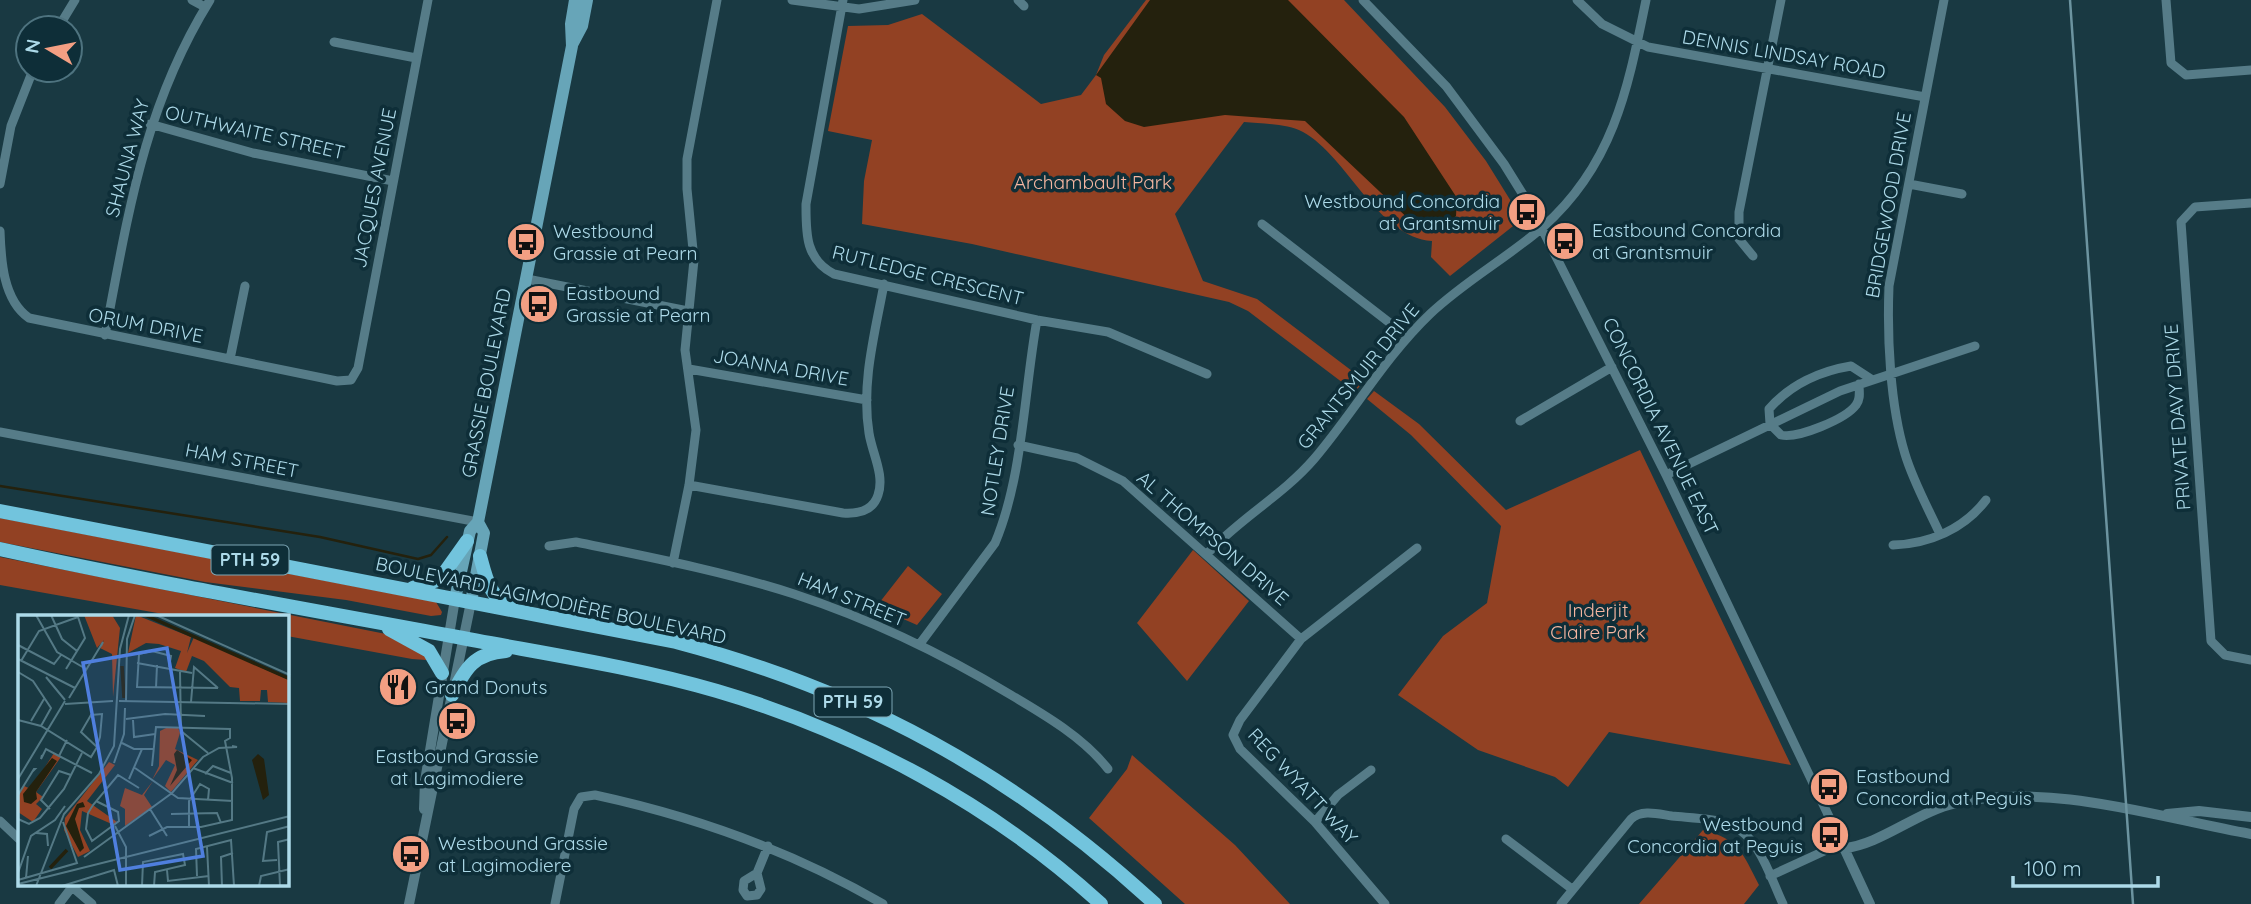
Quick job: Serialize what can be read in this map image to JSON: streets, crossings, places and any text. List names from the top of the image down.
{
  "streets": {
    "main road": ["GRASSIE BOULEVARD", "PTH 59", "BOULEVARD LAGIMODIÈRE BOULEVARD"],
    "street": [
      "DENNIS LINDSAY ROAD",
      "OUTHWAITE STREET",
      "SHAUNA WAY",
      "JACQUES AVENUE",
      "BRIDGEWOOD DRIVE",
      "RUTLEDGE CRESCENT",
      "ORUM DRIVE",
      "JOANNA DRIVE",
      "GRANTSMUIR DRIVE",
      "PRIVATE DAVY DRIVE",
      "CONCORDIA AVENUE EAST",
      "NOTLEY DRIVE",
      "HAM STREET",
      "AL THOMPSON DRIVE",
      "REG WYATT WAY"
    ]
  },
  "crossings": [
    ["DENNIS LINDSAY ROAD", "BRIDGEWOOD DRIVE"],
    ["DENNIS LINDSAY ROAD", "GRANTSMUIR DRIVE"],
    ["OUTHWAITE STREET", "SHAUNA WAY"],
    ["OUTHWAITE STREET", "JACQUES AVENUE"],
    ["SHAUNA WAY", "ORUM DRIVE"],
    ["JACQUES AVENUE", "ORUM DRIVE"],
    ["RUTLEDGE CRESCENT", "NOTLEY DRIVE"],
    ["GRANTSMUIR DRIVE", "CONCORDIA AVENUE EAST"],
    ["GRANTSMUIR DRIVE", "AL THOMPSON DRIVE"],
    ["GRASSIE BOULEVARD", "HAM STREET"],
    ["GRASSIE BOULEVARD", "PTH 59"],
    ["GRASSIE BOULEVARD", "BOULEVARD LAGIMODIÈRE BOULEVARD"],
    ["NOTLEY DRIVE", "HAM STREET"],
    ["NOTLEY DRIVE", "AL THOMPSON DRIVE"],
    ["AL THOMPSON DRIVE", "REG WYATT WAY"]
  ],
  "parks": ["Archambault Park", "Inderjit Claire Park"],
  "places": {
    "bus stop": [
      "Westbound Concordia at Grantsmuir",
      "Eastbound Concordia at Grantsmuir",
      "Westbound Grassie at Pearn",
      "Eastbound Grassie at Pearn",
      "Eastbound Grassie at Lagimodiere",
      "Eastbound Concordia at Peguis",
      "Westbound Concordia at Peguis",
      "Westbound Grassie at Lagimodiere"
    ],
    "restaurant": ["Grand Donuts"]
  },
  "scale_bar": "100 m",
  "north": "left"
}
